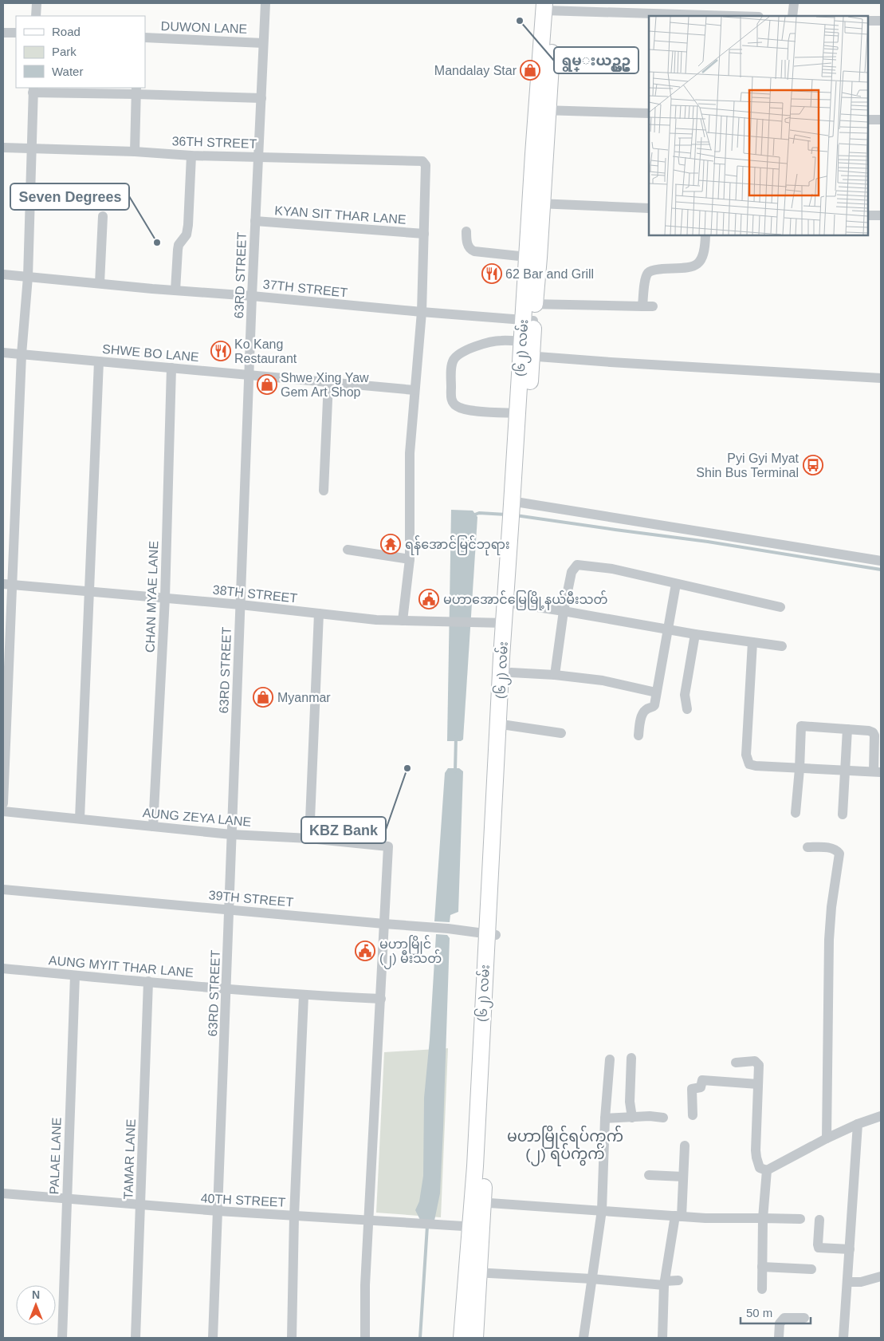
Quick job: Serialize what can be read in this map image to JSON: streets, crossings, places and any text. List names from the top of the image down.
{
  "streets": {
    "main road": ["(၆၂) လမ်း"],
    "street": [
      "DUWON LANE",
      "36TH STREET",
      "KYAN SIT THAR LANE",
      "63RD STREET",
      "37TH STREET",
      "SHWE BO LANE",
      "38TH STREET",
      "CHAN MYAE LANE",
      "AUNG ZEYA LANE",
      "39TH STREET",
      "AUNG MYIT THAR LANE",
      "PALAE LANE",
      "TAMAR LANE",
      "40TH STREET"
    ]
  },
  "crossings": [
    ["DUWON LANE", "63RD STREET"],
    ["36TH STREET", "KYAN SIT THAR LANE"],
    ["36TH STREET", "63RD STREET"],
    ["KYAN SIT THAR LANE", "63RD STREET"],
    ["63RD STREET", "37TH STREET"],
    ["63RD STREET", "SHWE BO LANE"],
    ["63RD STREET", "38TH STREET"],
    ["63RD STREET", "AUNG ZEYA LANE"],
    ["63RD STREET", "39TH STREET"],
    ["63RD STREET", "AUNG MYIT THAR LANE"],
    ["63RD STREET", "40TH STREET"],
    ["37TH STREET", "(၆၂) လမ်း"],
    ["(၆၂) လမ်း", "38TH STREET"],
    ["(၆၂) လမ်း", "39TH STREET"],
    ["(၆၂) လမ်း", "40TH STREET"],
    ["SHWE BO LANE", "CHAN MYAE LANE"],
    ["38TH STREET", "CHAN MYAE LANE"],
    ["CHAN MYAE LANE", "AUNG ZEYA LANE"],
    ["AUNG ZEYA LANE", "39TH STREET"],
    ["AUNG MYIT THAR LANE", "PALAE LANE"],
    ["AUNG MYIT THAR LANE", "TAMAR LANE"],
    ["PALAE LANE", "40TH STREET"],
    ["TAMAR LANE", "40TH STREET"]
  ],
  "districts": ["မဟာမြိုင်ရပ်ကွက် (၂) ရပ်ကွက်"],
  "places": {
    "other": ["ရွမ္းယဥ္ယဥ္", "Seven Degrees", "KBZ Bank"],
    "shop": ["Mandalay Star", "Shwe Xing Yaw Gem Art Shop", "Myanmar"],
    "restaurant": ["62 Bar and Grill", "Ko Kang Restaurant"],
    "bus stop": ["Pyi Gyi Myat Shin Bus Terminal"],
    "temple": ["ရန်အောင်မြင်ဘုရား"],
    "public building": ["မဟာအောင်မြေမြို့နယ်မီးသတ်", "မဟာမြိုင် (၂) မီးသတ်"]
  },
  "legend": ["Road", "Park", "Water"],
  "scale_bar": "50 m",
  "north": "top"
}
